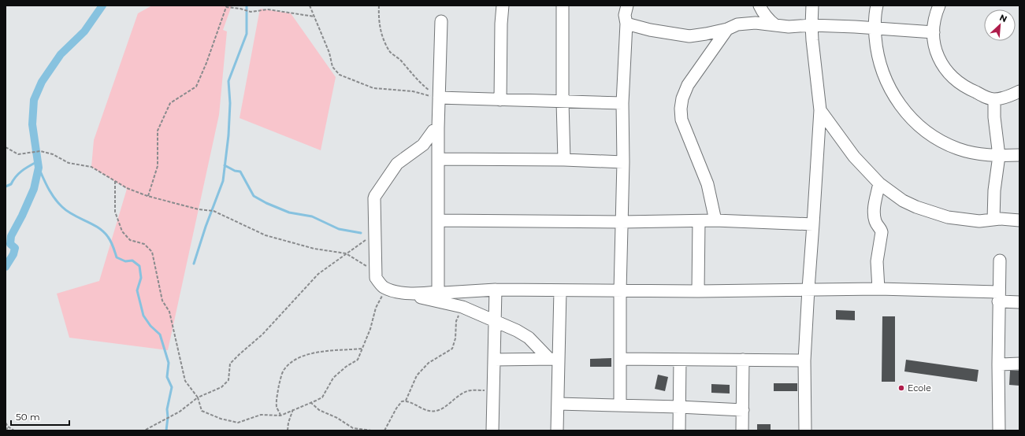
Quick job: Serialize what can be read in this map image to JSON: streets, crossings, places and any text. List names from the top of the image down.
{
  "places": ["Ecole"],
  "scale_bar": "50 m",
  "north": "top right"
}
